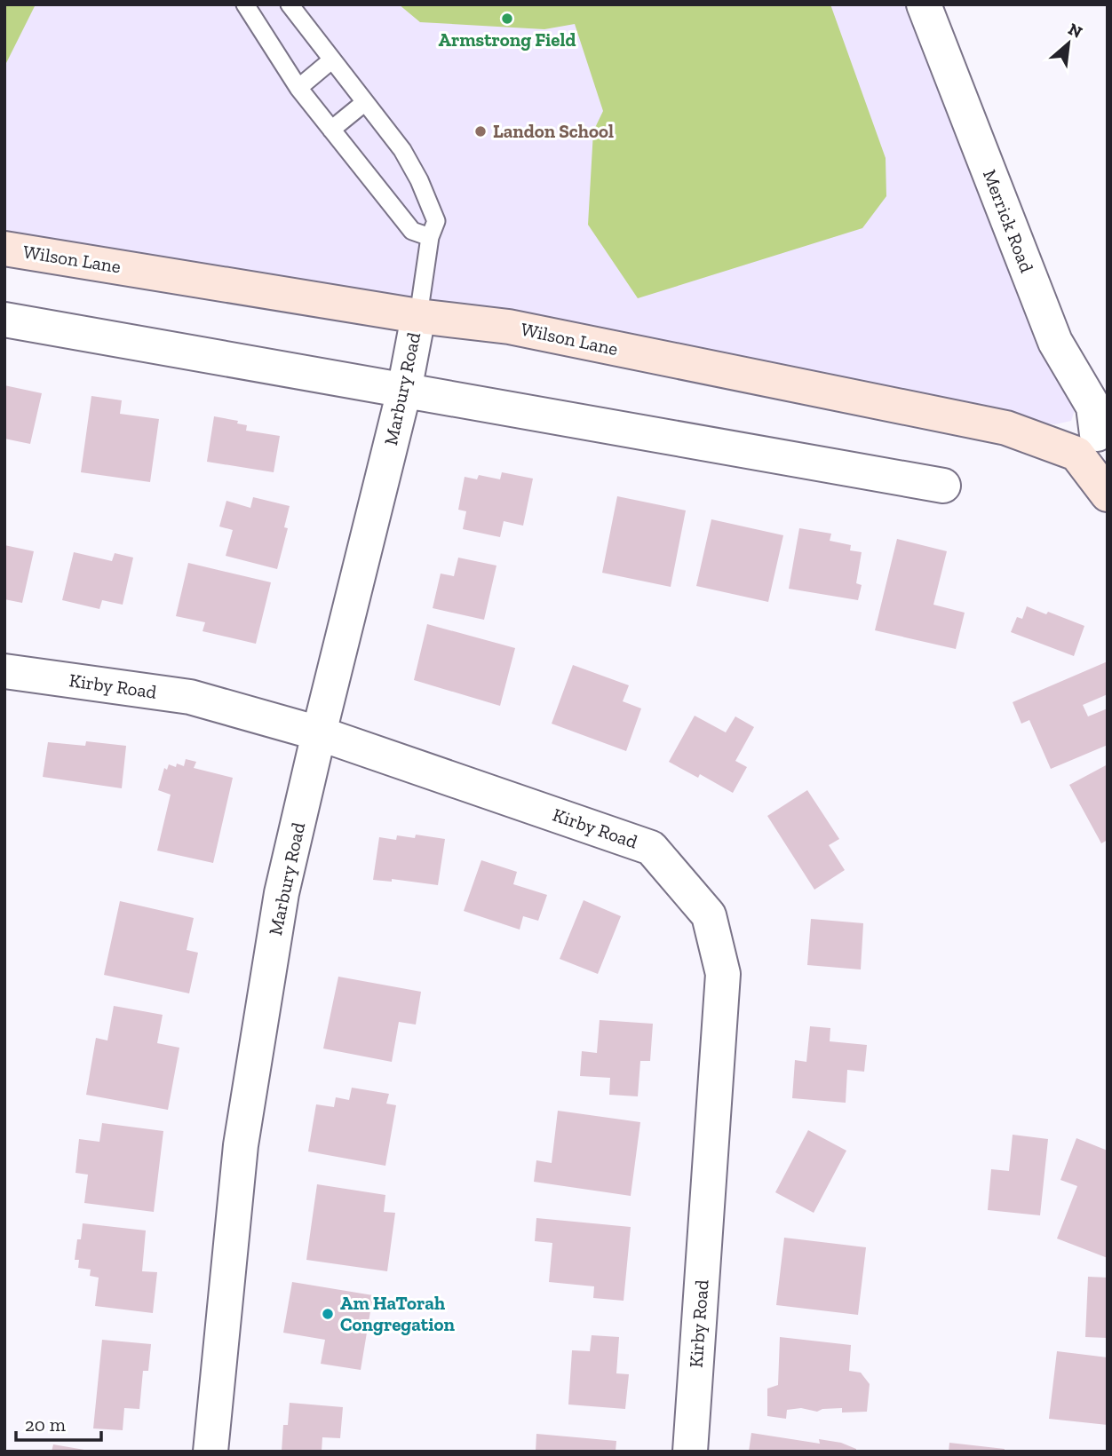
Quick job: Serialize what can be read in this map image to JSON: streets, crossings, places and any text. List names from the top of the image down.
{
  "streets": {
    "main road": ["Wilson Lane"],
    "street": ["Merrick Road", "Marbury Road", "Kirby Road"]
  },
  "crossings": [
    ["Merrick Road", "Wilson Lane"],
    ["Wilson Lane", "Marbury Road"],
    ["Marbury Road", "Kirby Road"]
  ],
  "places": ["Armstrong Field", "Landon School", "Am HaTorah Congregation"],
  "scale_bar": "20 m",
  "north": "top right"
}
